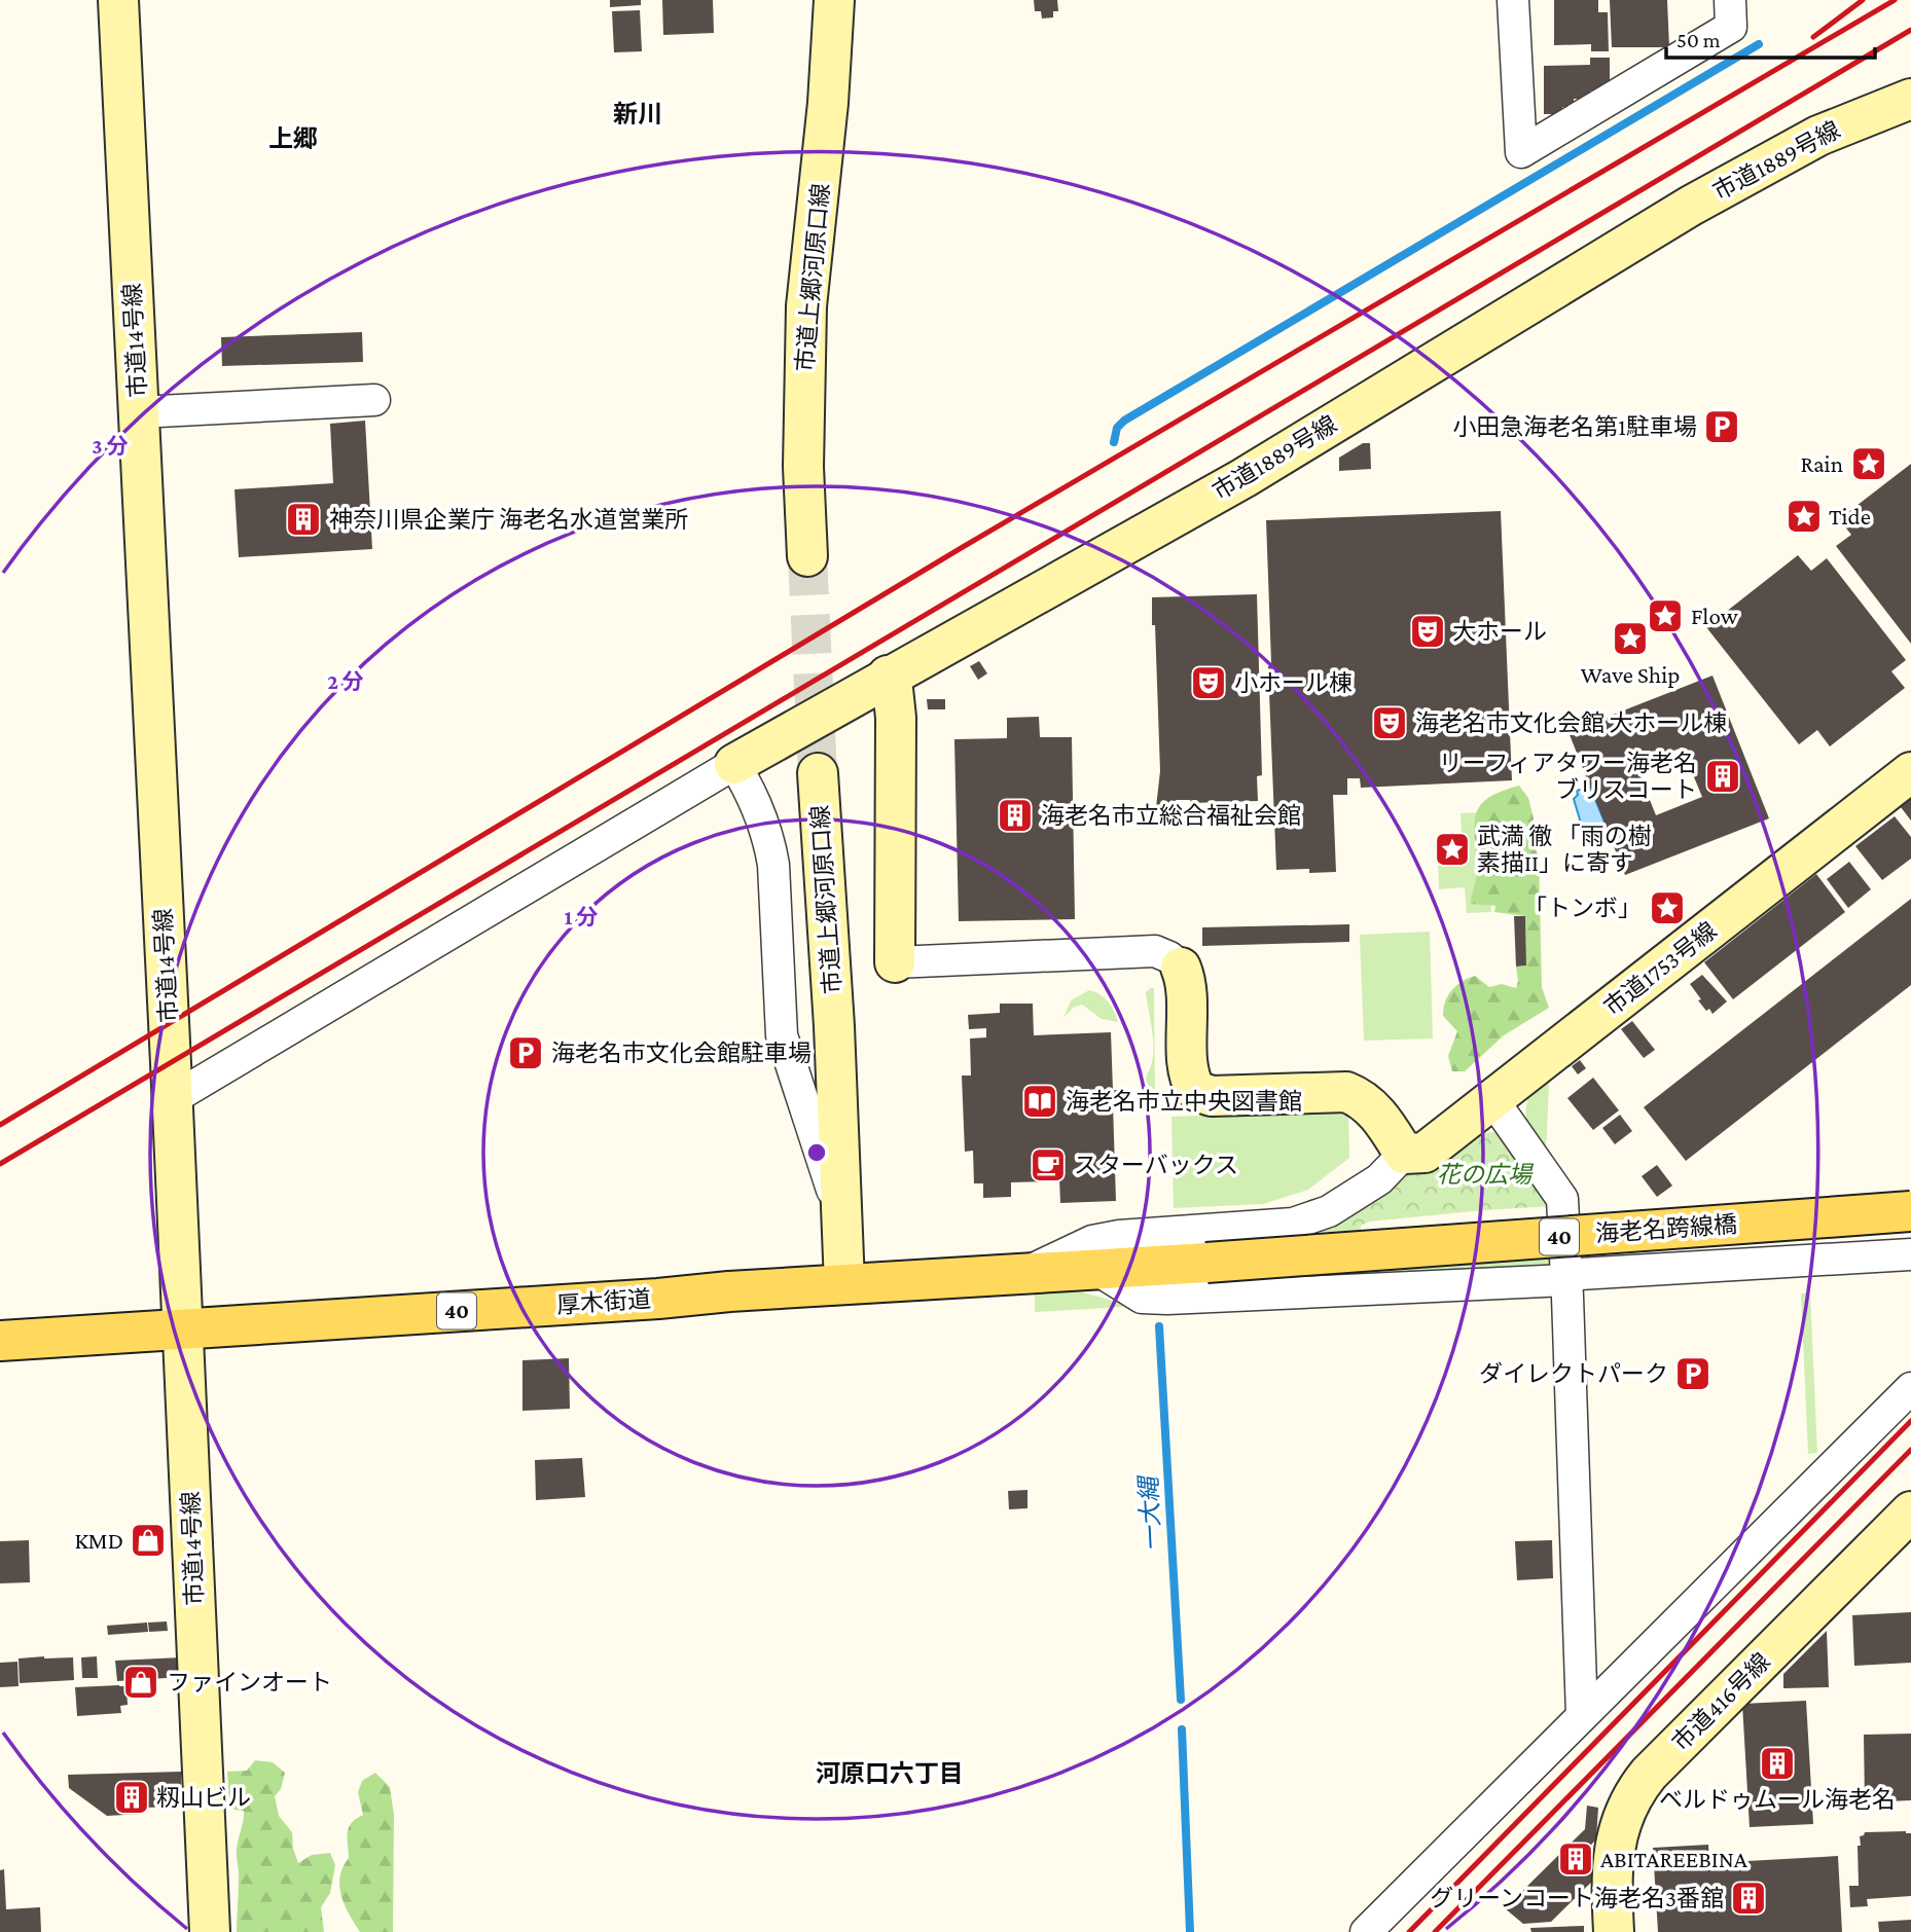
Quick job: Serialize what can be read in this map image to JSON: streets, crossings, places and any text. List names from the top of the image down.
{
  "streets": {
    "main road": ["海老名跨線橋", "40", "厚木街道"],
    "street": [
      "市道1889号線",
      "市道上郷河原口線",
      "市道14号線",
      "市道1753号線",
      "市道416号線"
    ]
  },
  "crossings": [
    ["市道上郷河原口線", "厚木街道"],
    ["市道14号線", "厚木街道"],
    ["海老名跨線橋", "厚木街道"]
  ],
  "districts": ["新川", "上郷", "河原口六丁目"],
  "water": ["一大縄"],
  "parks": ["花の広場"],
  "places": {
    "parking": ["小田急海老名第1駐車場", "海老名市文化会館駐車場", "ダイレクトパーク"],
    "place": [
      "Rain",
      "Tide",
      "Flow",
      "Wave Ship",
      "武満 徹 「雨の樹 素描II」に寄す",
      "「トンボ」"
    ],
    "building": [
      "神奈川県企業庁 海老名水道営業所",
      "リーフィアタワー海老名 ブリスコート",
      "海老名市立総合福祉会館",
      "ベルドゥムール海老名",
      "籾山ビル",
      "ABITAREEBINA",
      "グリーンコート海老名3番舘"
    ],
    "theatre": ["大ホール", "小ホール棟", "海老名市文化会館 大ホール棟"],
    "library": ["海老名市立中央図書館"],
    "cafe": ["スターバックス"],
    "shop": ["KMD", "ファインオート"]
  },
  "scale_bar": "50 m",
  "rings": ["3 分", "2 分", "1 分"]
}
